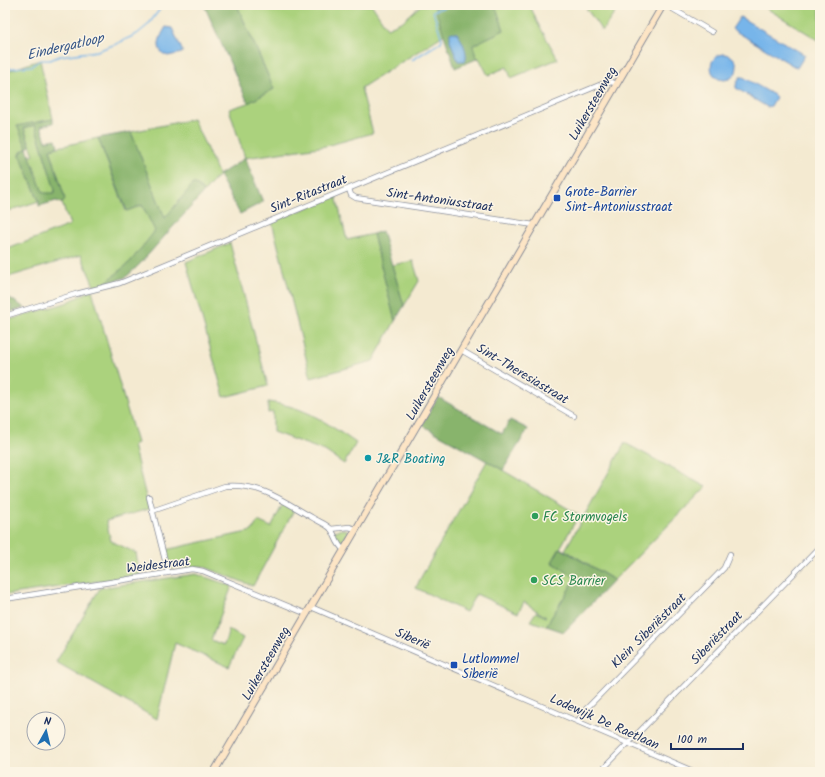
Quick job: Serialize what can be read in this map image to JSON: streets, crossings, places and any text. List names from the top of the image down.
{
  "streets": {
    "main road": ["Luikersteenweg"],
    "street": [
      "Sint-Ritastraat",
      "Sint-Antoniusstraat",
      "Sint-Theresiastraat",
      "Weidestraat",
      "Klein Siberiëstraat",
      "Siberiëstraat",
      "Siberië",
      "Lodewijk De Raetlaan"
    ]
  },
  "crossings": [
    ["Luikersteenweg", "Sint-Ritastraat"],
    ["Luikersteenweg", "Sint-Antoniusstraat"],
    ["Luikersteenweg", "Sint-Theresiastraat"],
    ["Luikersteenweg", "Weidestraat"],
    ["Luikersteenweg", "Siberië"],
    ["Sint-Ritastraat", "Sint-Antoniusstraat"],
    ["Klein Siberiëstraat", "Lodewijk De Raetlaan"],
    ["Siberiëstraat", "Lodewijk De Raetlaan"],
    ["Siberië", "Lodewijk De Raetlaan"]
  ],
  "water": ["Eindergatloop"],
  "places": {
    "transit": ["Grote-Barrier Sint-Antoniusstraat", "Lutlommel Siberië"],
    "other": ["J&R Boating", "FC Stormvogels", "SCS Barrier"]
  },
  "scale_bar": "100 m",
  "north": "top"
}
